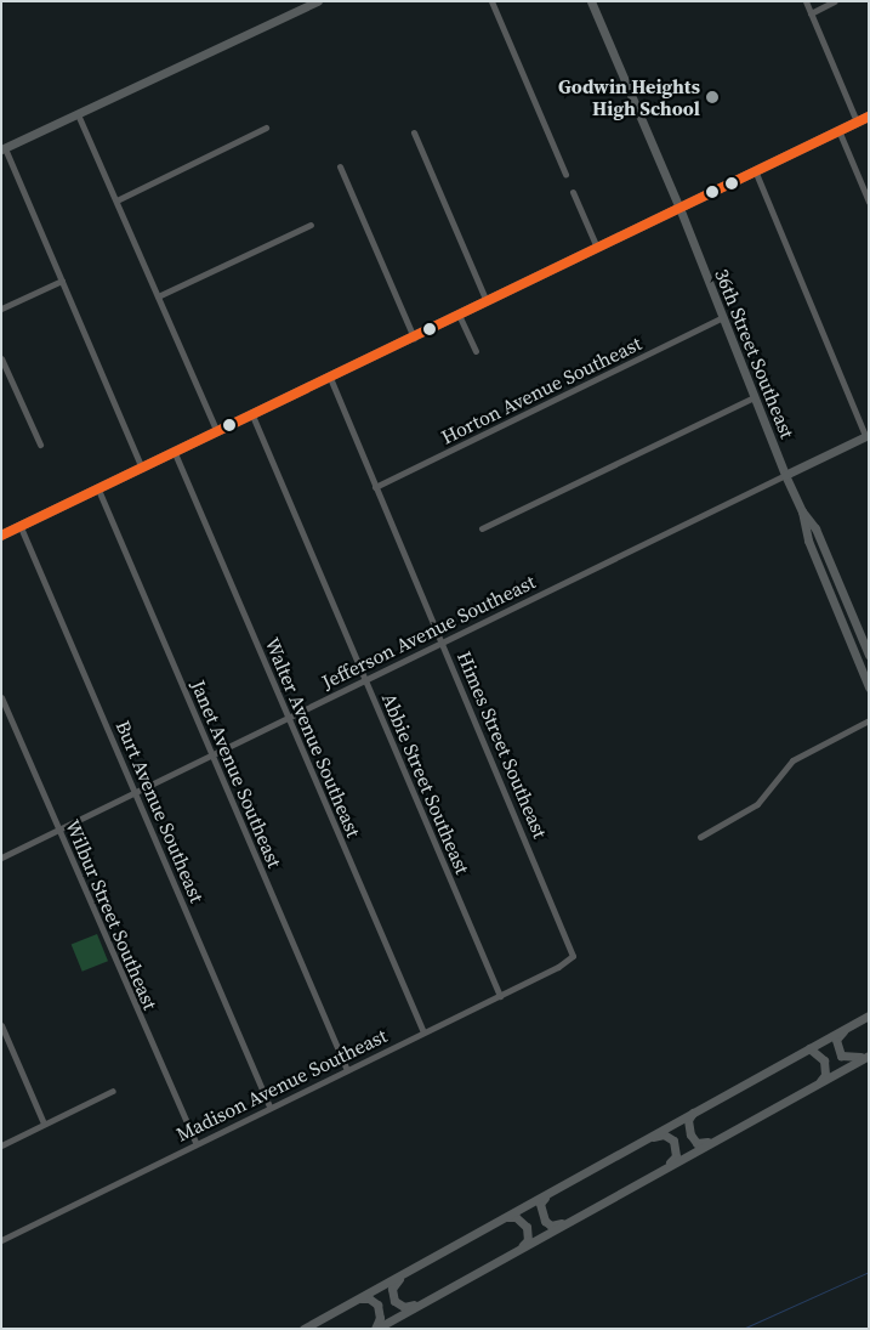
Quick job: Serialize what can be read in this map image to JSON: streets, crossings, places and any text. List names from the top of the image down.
{
  "streets": {
    "street": [
      "36th Street Southeast",
      "Horton Avenue Southeast",
      "Jefferson Avenue Southeast",
      "Walter Avenue Southeast",
      "Himes Street Southeast",
      "Janet Avenue Southeast",
      "Abbie Street Southeast",
      "Burt Avenue Southeast",
      "Wilbur Street Southeast",
      "Madison Avenue Southeast"
    ]
  },
  "crossings": [
    ["36th Street Southeast", "Horton Avenue Southeast"],
    ["36th Street Southeast", "Jefferson Avenue Southeast"],
    ["Horton Avenue Southeast", "Himes Street Southeast"],
    ["Jefferson Avenue Southeast", "Walter Avenue Southeast"],
    ["Jefferson Avenue Southeast", "Himes Street Southeast"],
    ["Jefferson Avenue Southeast", "Janet Avenue Southeast"],
    ["Jefferson Avenue Southeast", "Abbie Street Southeast"],
    ["Jefferson Avenue Southeast", "Burt Avenue Southeast"],
    ["Jefferson Avenue Southeast", "Wilbur Street Southeast"],
    ["Walter Avenue Southeast", "Madison Avenue Southeast"],
    ["Himes Street Southeast", "Madison Avenue Southeast"],
    ["Janet Avenue Southeast", "Madison Avenue Southeast"],
    ["Abbie Street Southeast", "Madison Avenue Southeast"],
    ["Burt Avenue Southeast", "Madison Avenue Southeast"],
    ["Wilbur Street Southeast", "Madison Avenue Southeast"]
  ],
  "places": ["Godwin Heights High School"]
}
